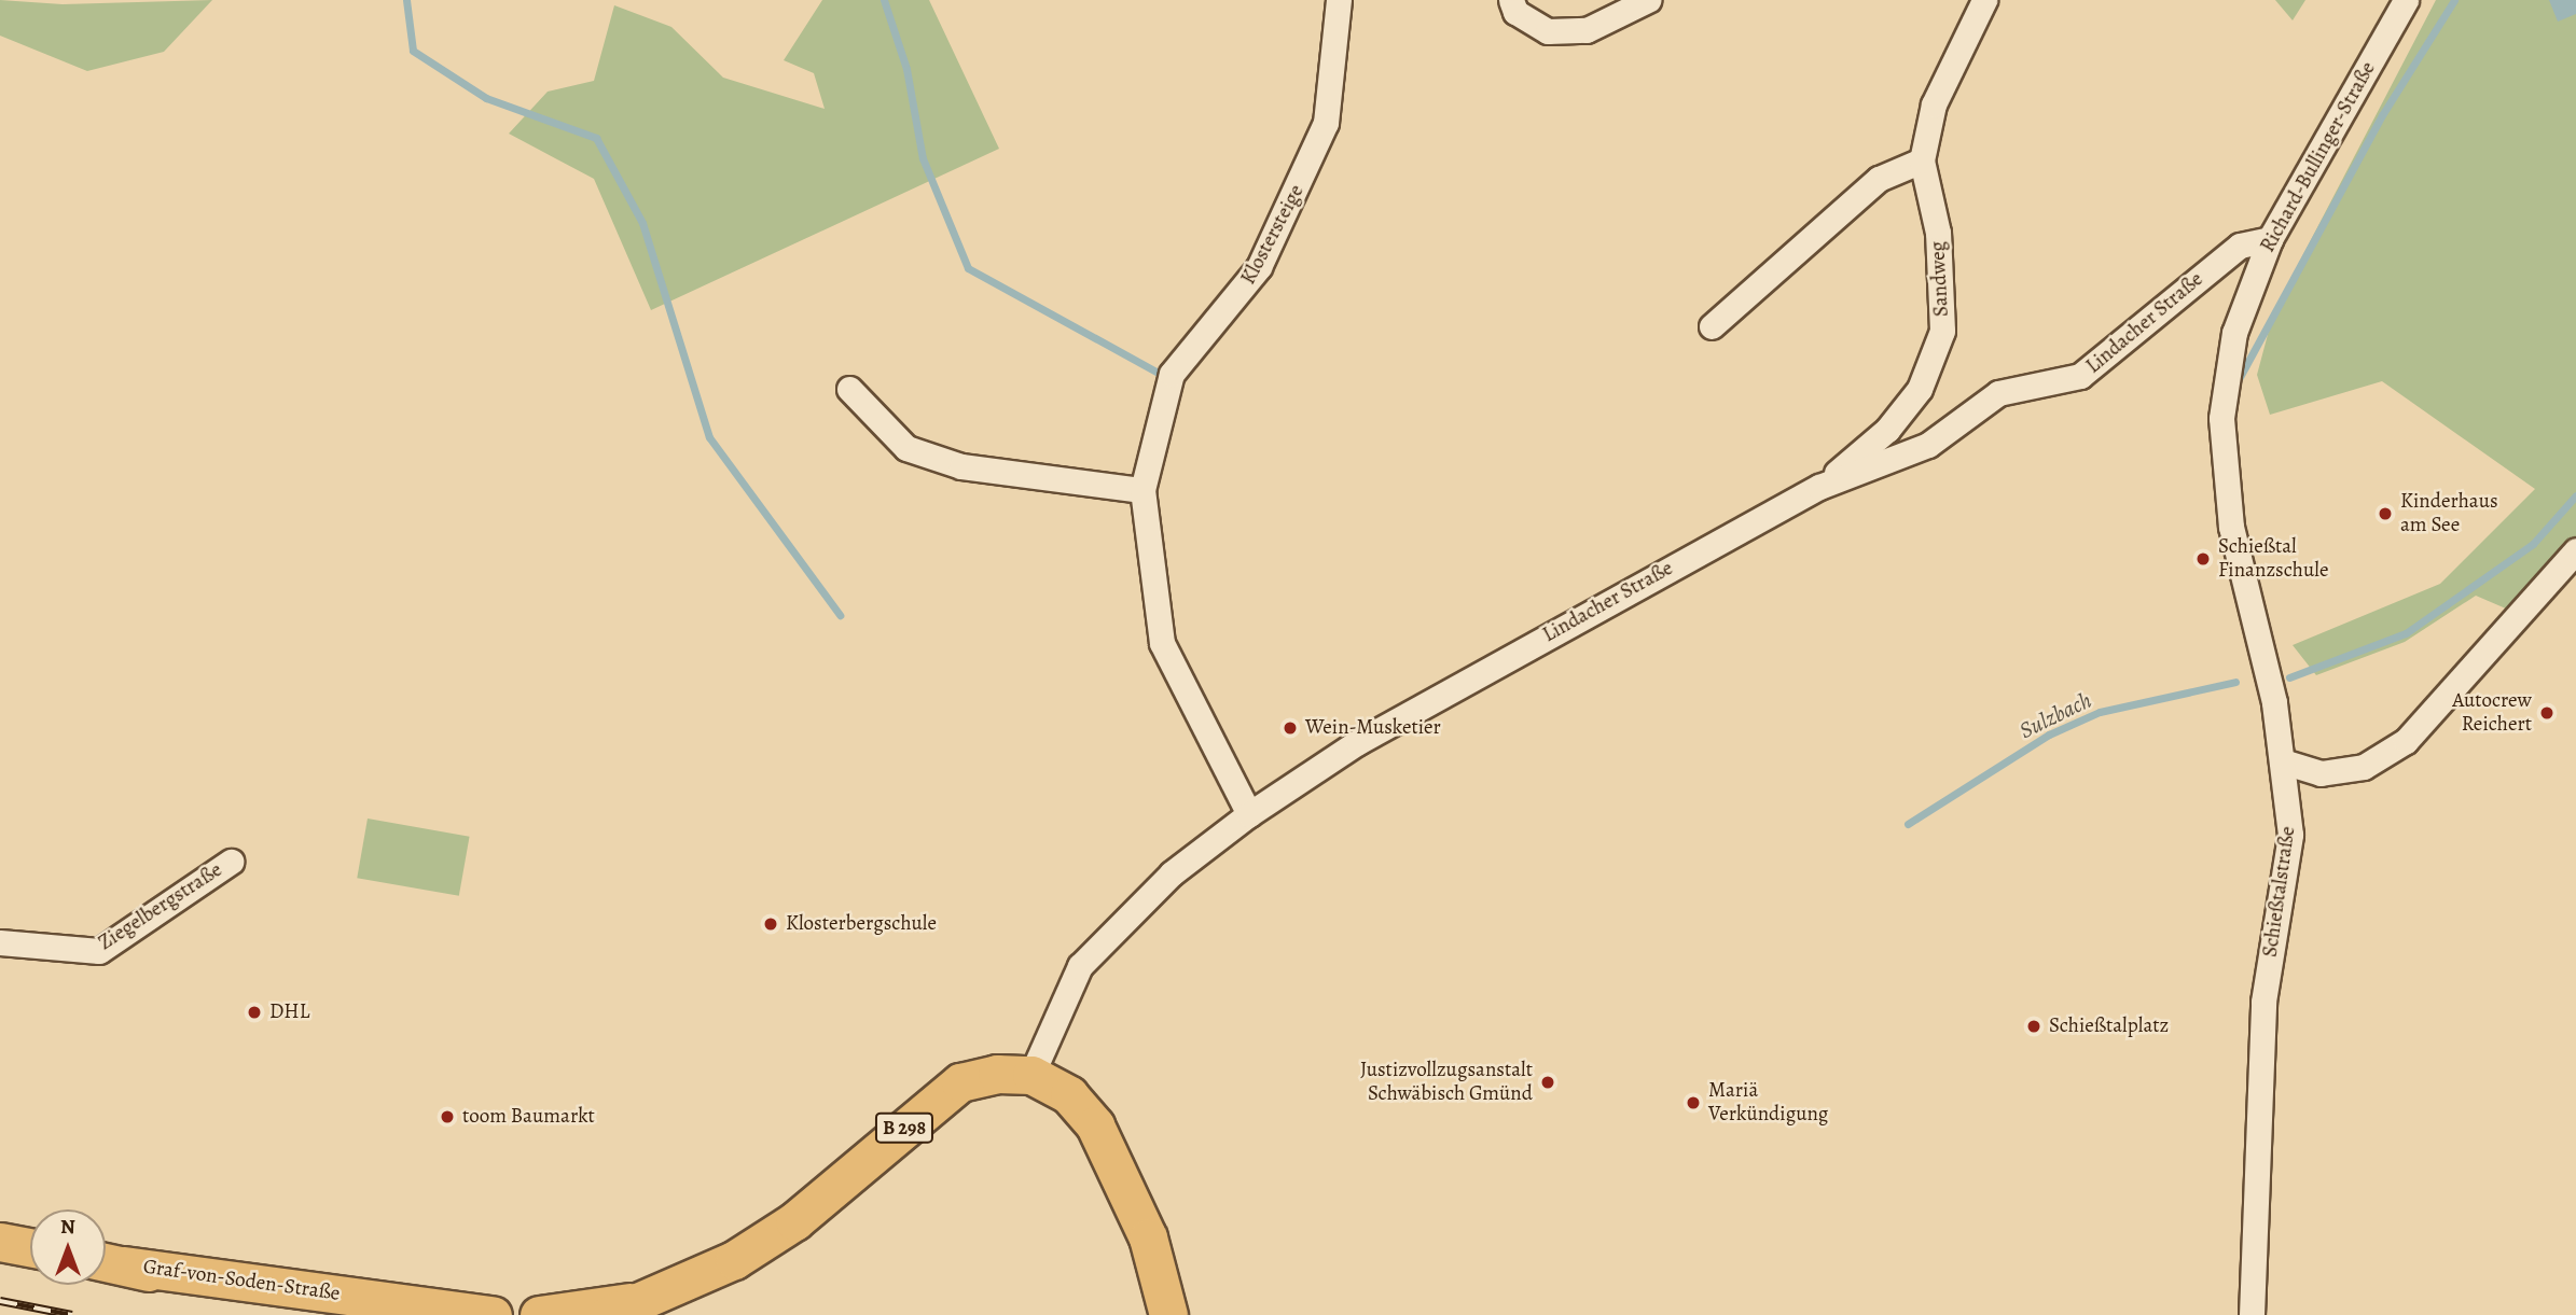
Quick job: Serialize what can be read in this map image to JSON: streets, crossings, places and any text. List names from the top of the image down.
{
  "streets": {
    "main road": ["B 298", "Graf-von-Soden-Straße"],
    "street": [
      "Richard-Bullinger-Straße",
      "Klostersteige",
      "Sandweg",
      "Lindacher Straße",
      "Schießtalstraße",
      "Ziegelbergstraße"
    ]
  },
  "crossings": [
    ["Richard-Bullinger-Straße", "Lindacher Straße"],
    ["Richard-Bullinger-Straße", "Schießtalstraße"],
    ["Klostersteige", "Lindacher Straße"],
    ["Sandweg", "Lindacher Straße"],
    ["Lindacher Straße", "B 298"]
  ],
  "water": ["Sulzbach"],
  "places": [
    "Kinderhaus am See",
    "Schießtal Finanzschule",
    "Autocrew Reichert",
    "Wein-Musketier",
    "Klosterbergschule",
    "DHL",
    "Schießtalplatz",
    "Justizvollzugsanstalt Schwäbisch Gmünd",
    "Mariä Verkündigung",
    "toom Baumarkt"
  ],
  "north": "top"
}
